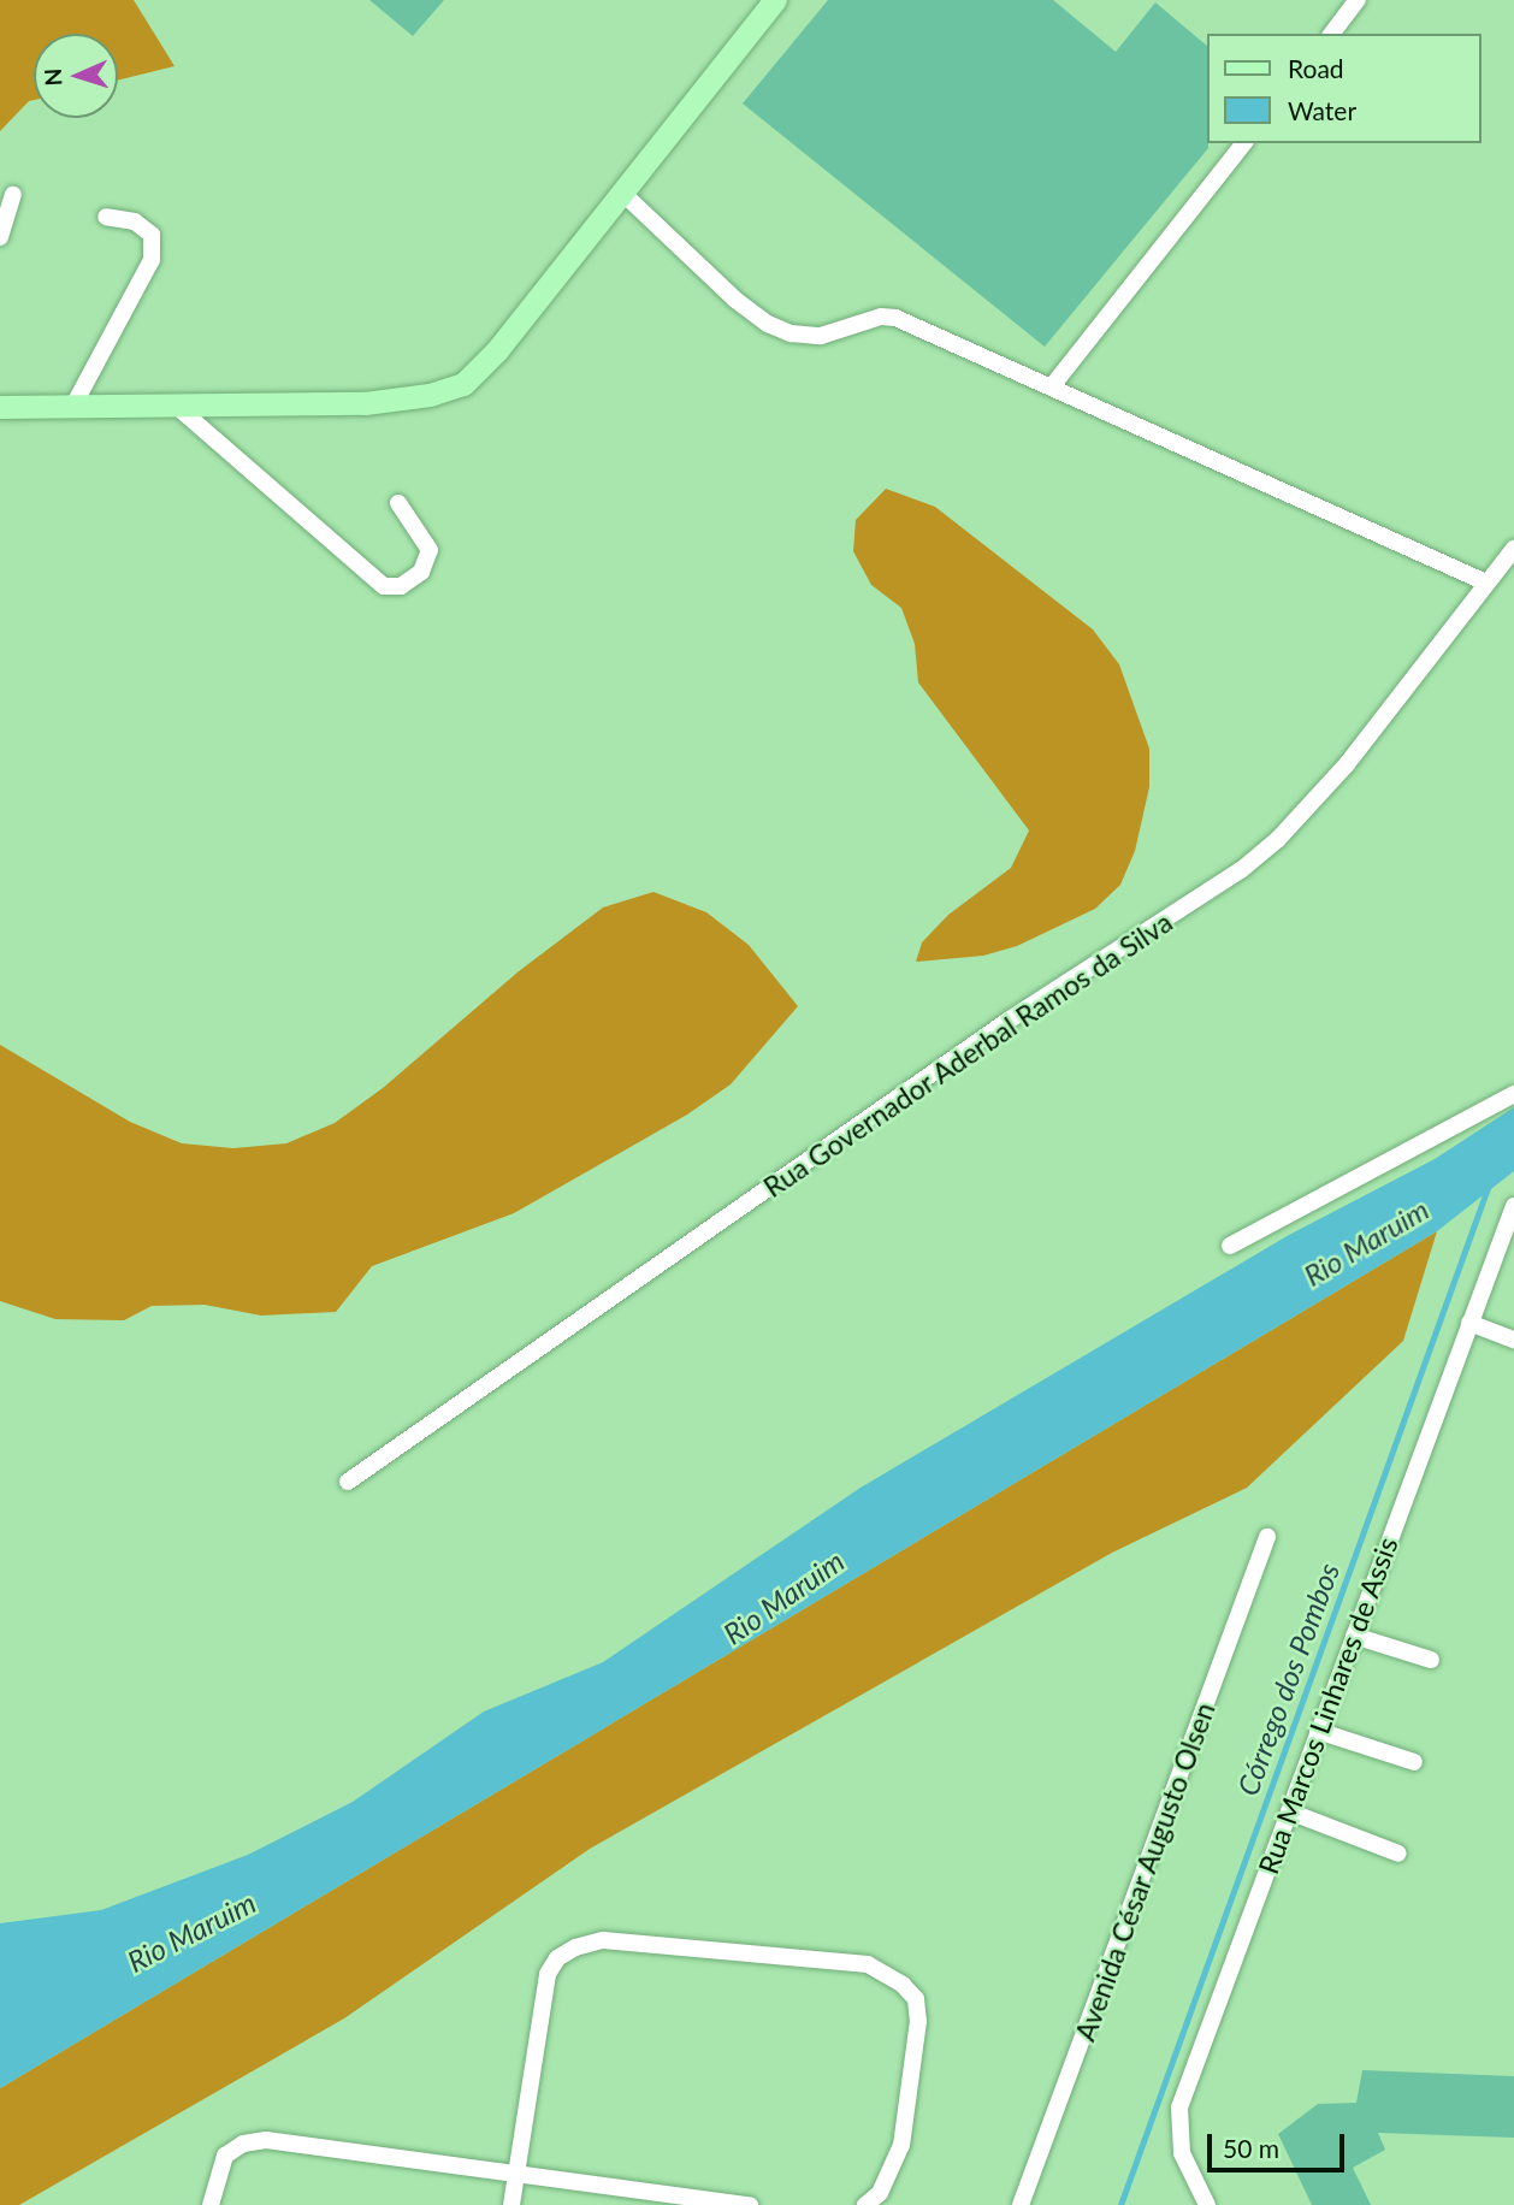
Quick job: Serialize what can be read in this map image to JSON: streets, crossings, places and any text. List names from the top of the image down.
{
  "streets": {
    "street": ["Rua Governador Aderbal Ramos da Silva", "Rua Marcos Linhares de Assis", "Avenida César Augusto Olsen"]
  },
  "water": ["Rio Maruim", "Córrego dos Pombos"],
  "legend": ["Road", "Water"],
  "scale_bar": "50 m",
  "north": "left"
}
